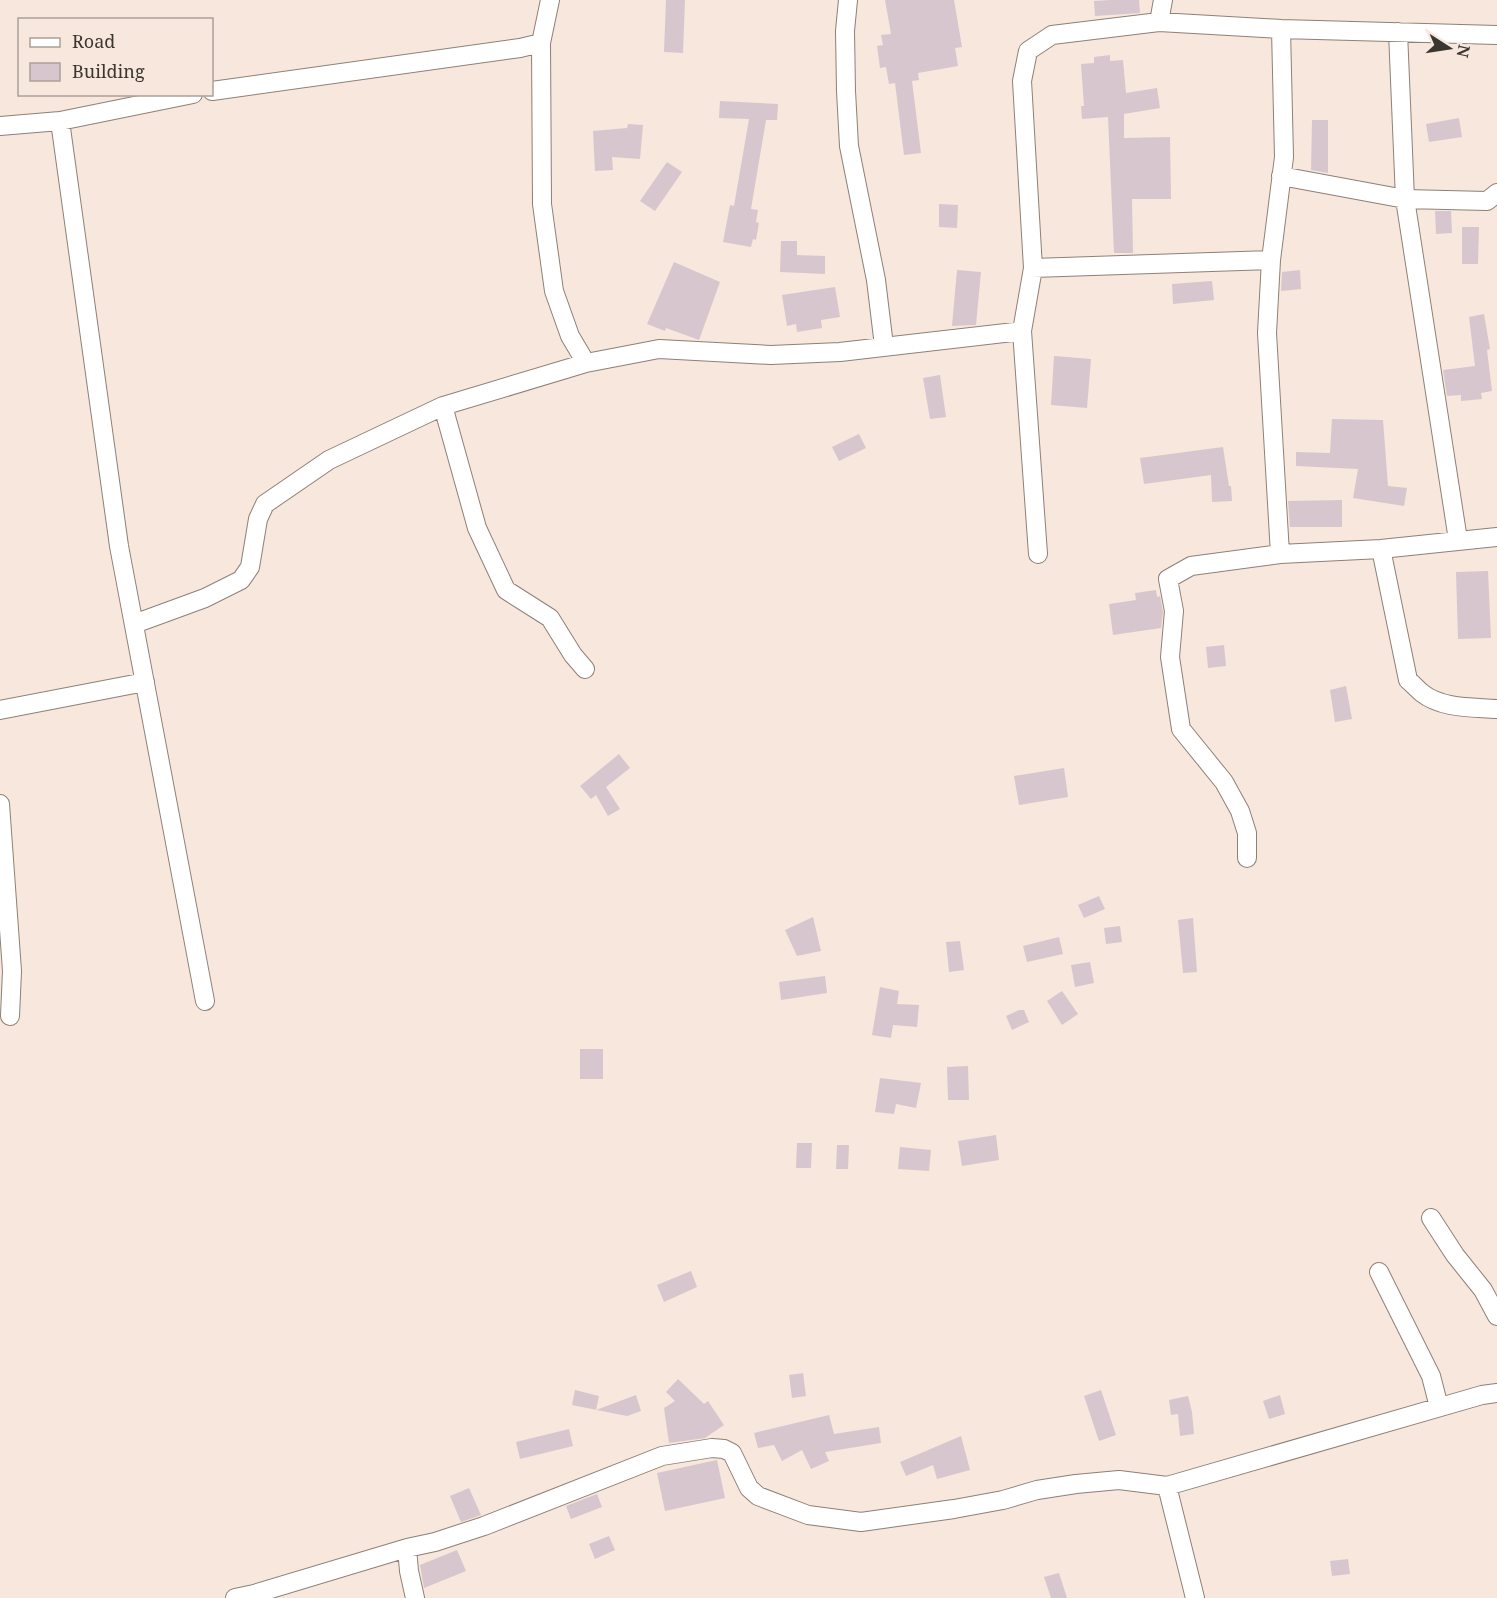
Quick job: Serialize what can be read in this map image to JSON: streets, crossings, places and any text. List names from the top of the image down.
{
  "legend": ["Road", "Building"],
  "north": "right"
}
